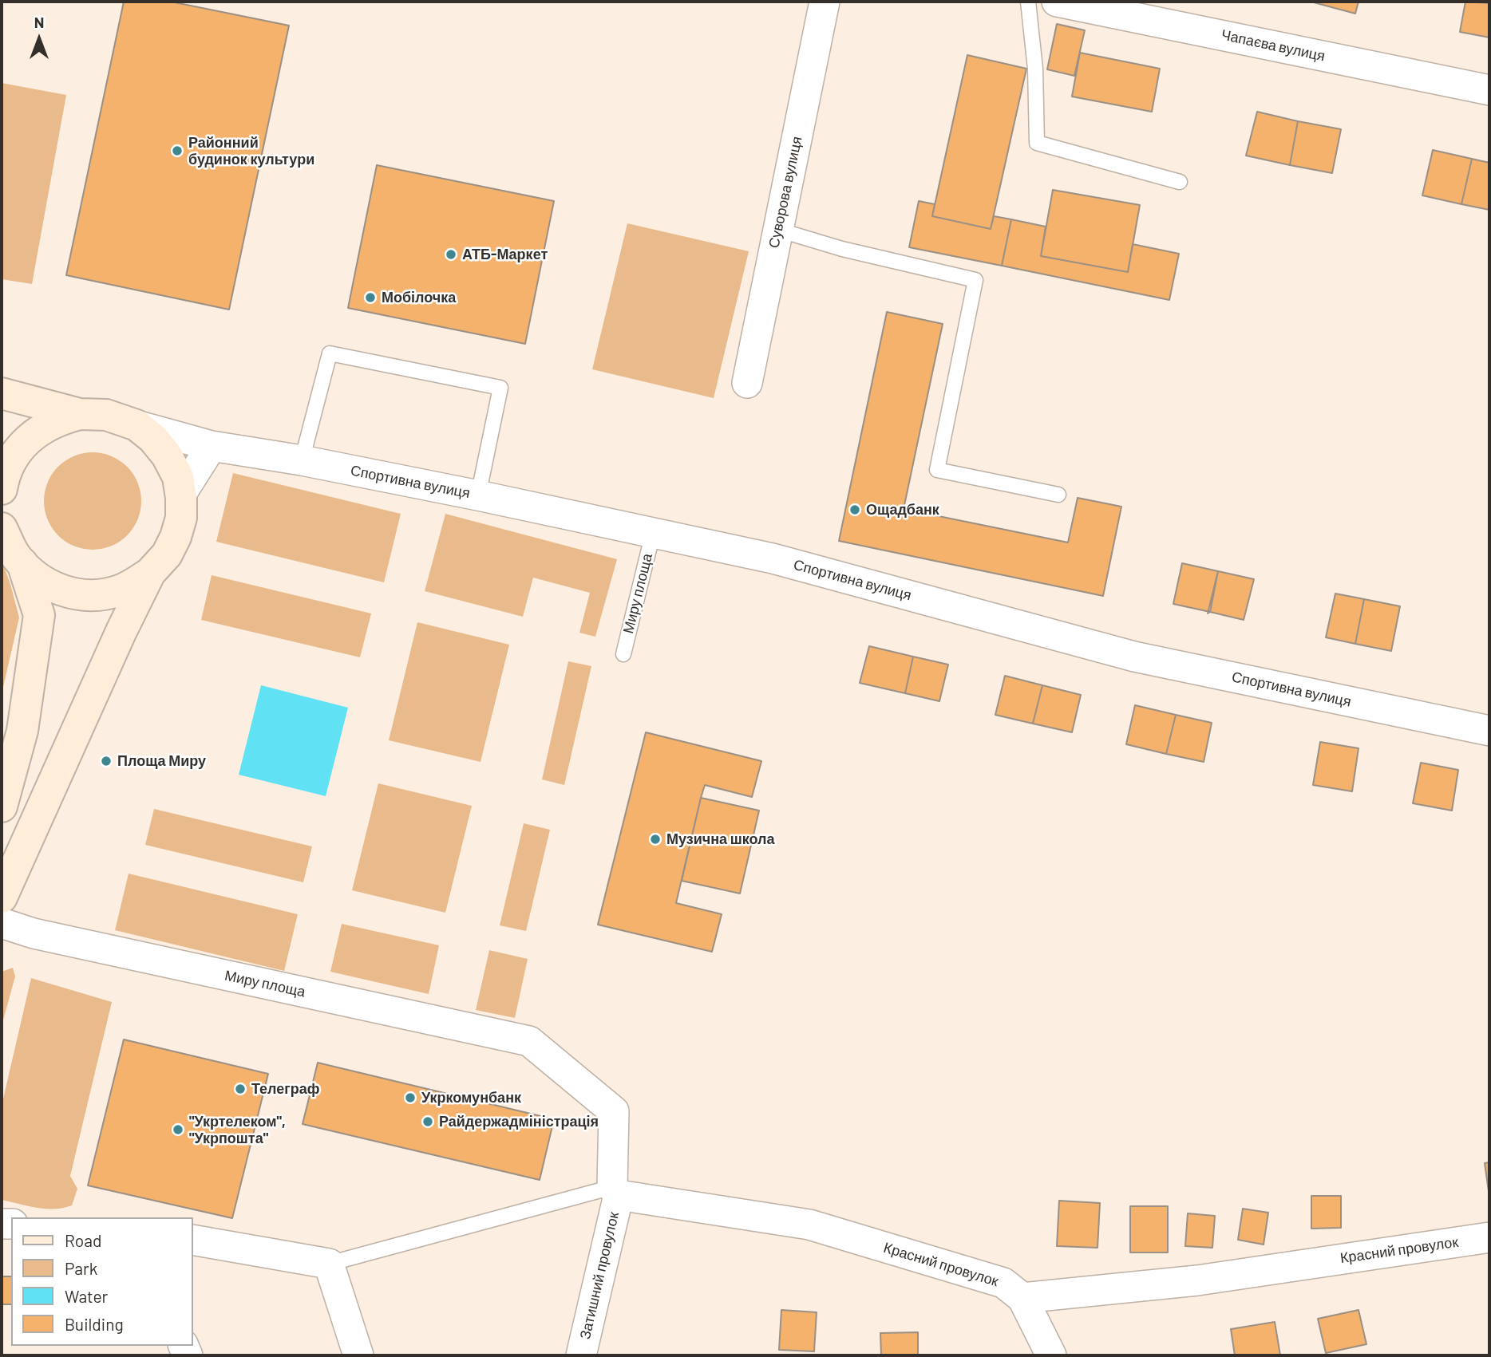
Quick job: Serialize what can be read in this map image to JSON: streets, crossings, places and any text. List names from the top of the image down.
{
  "streets": {
    "street": [
      "Чапаєва вулиця",
      "Суворова вулиця",
      "Спортивна вулиця",
      "Миру площа",
      "Красний провулок",
      "Затишний провулок"
    ]
  },
  "crossings": [
    ["Спортивна вулиця", "Миру площа"],
    ["Миру площа", "Красний провулок"],
    ["Миру площа", "Затишний провулок"],
    ["Красний провулок", "Затишний провулок"]
  ],
  "places": [
    "Районний будинок культури",
    "АТБ-Маркет",
    "Мобілочка",
    "Ощадбанк",
    "Площа Миру",
    "Музична школа",
    "Телеграф",
    "Укркомунбанк",
    "Райдержадміністрація",
    "\"Укртелеком\", \"Укрпошта\""
  ],
  "legend": [
    "Road",
    "Park",
    "Water",
    "Building"
  ],
  "north": "top"
}
